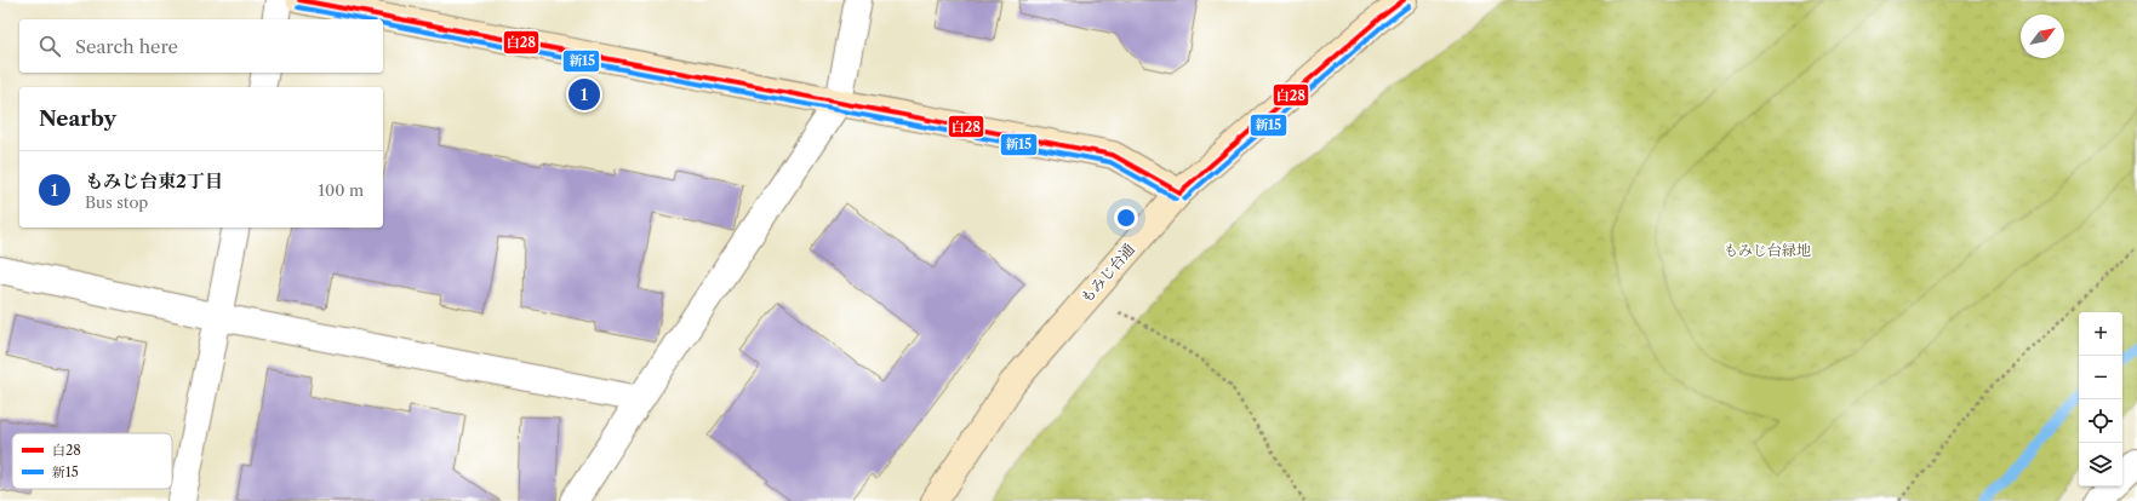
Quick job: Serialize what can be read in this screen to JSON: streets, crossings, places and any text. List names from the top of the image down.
{
  "streets": {
    "street": ["もみじ台通"]
  },
  "parks": ["もみじ台緑地"],
  "lines": ["transit line 白28", "transit line 新15"],
  "legend": ["白28", "新15"],
  "north": "top right",
  "page": {
    "search": "Search here",
    "pins": "1",
    "heading": "Nearby",
    "list": [
      {
        "mark": "1",
        "name": "もみじ台東2丁目",
        "note": "Bus stop",
        "value": "100 m"
      }
    ],
    "map_buttons": ["+", "−"]
  }
}
